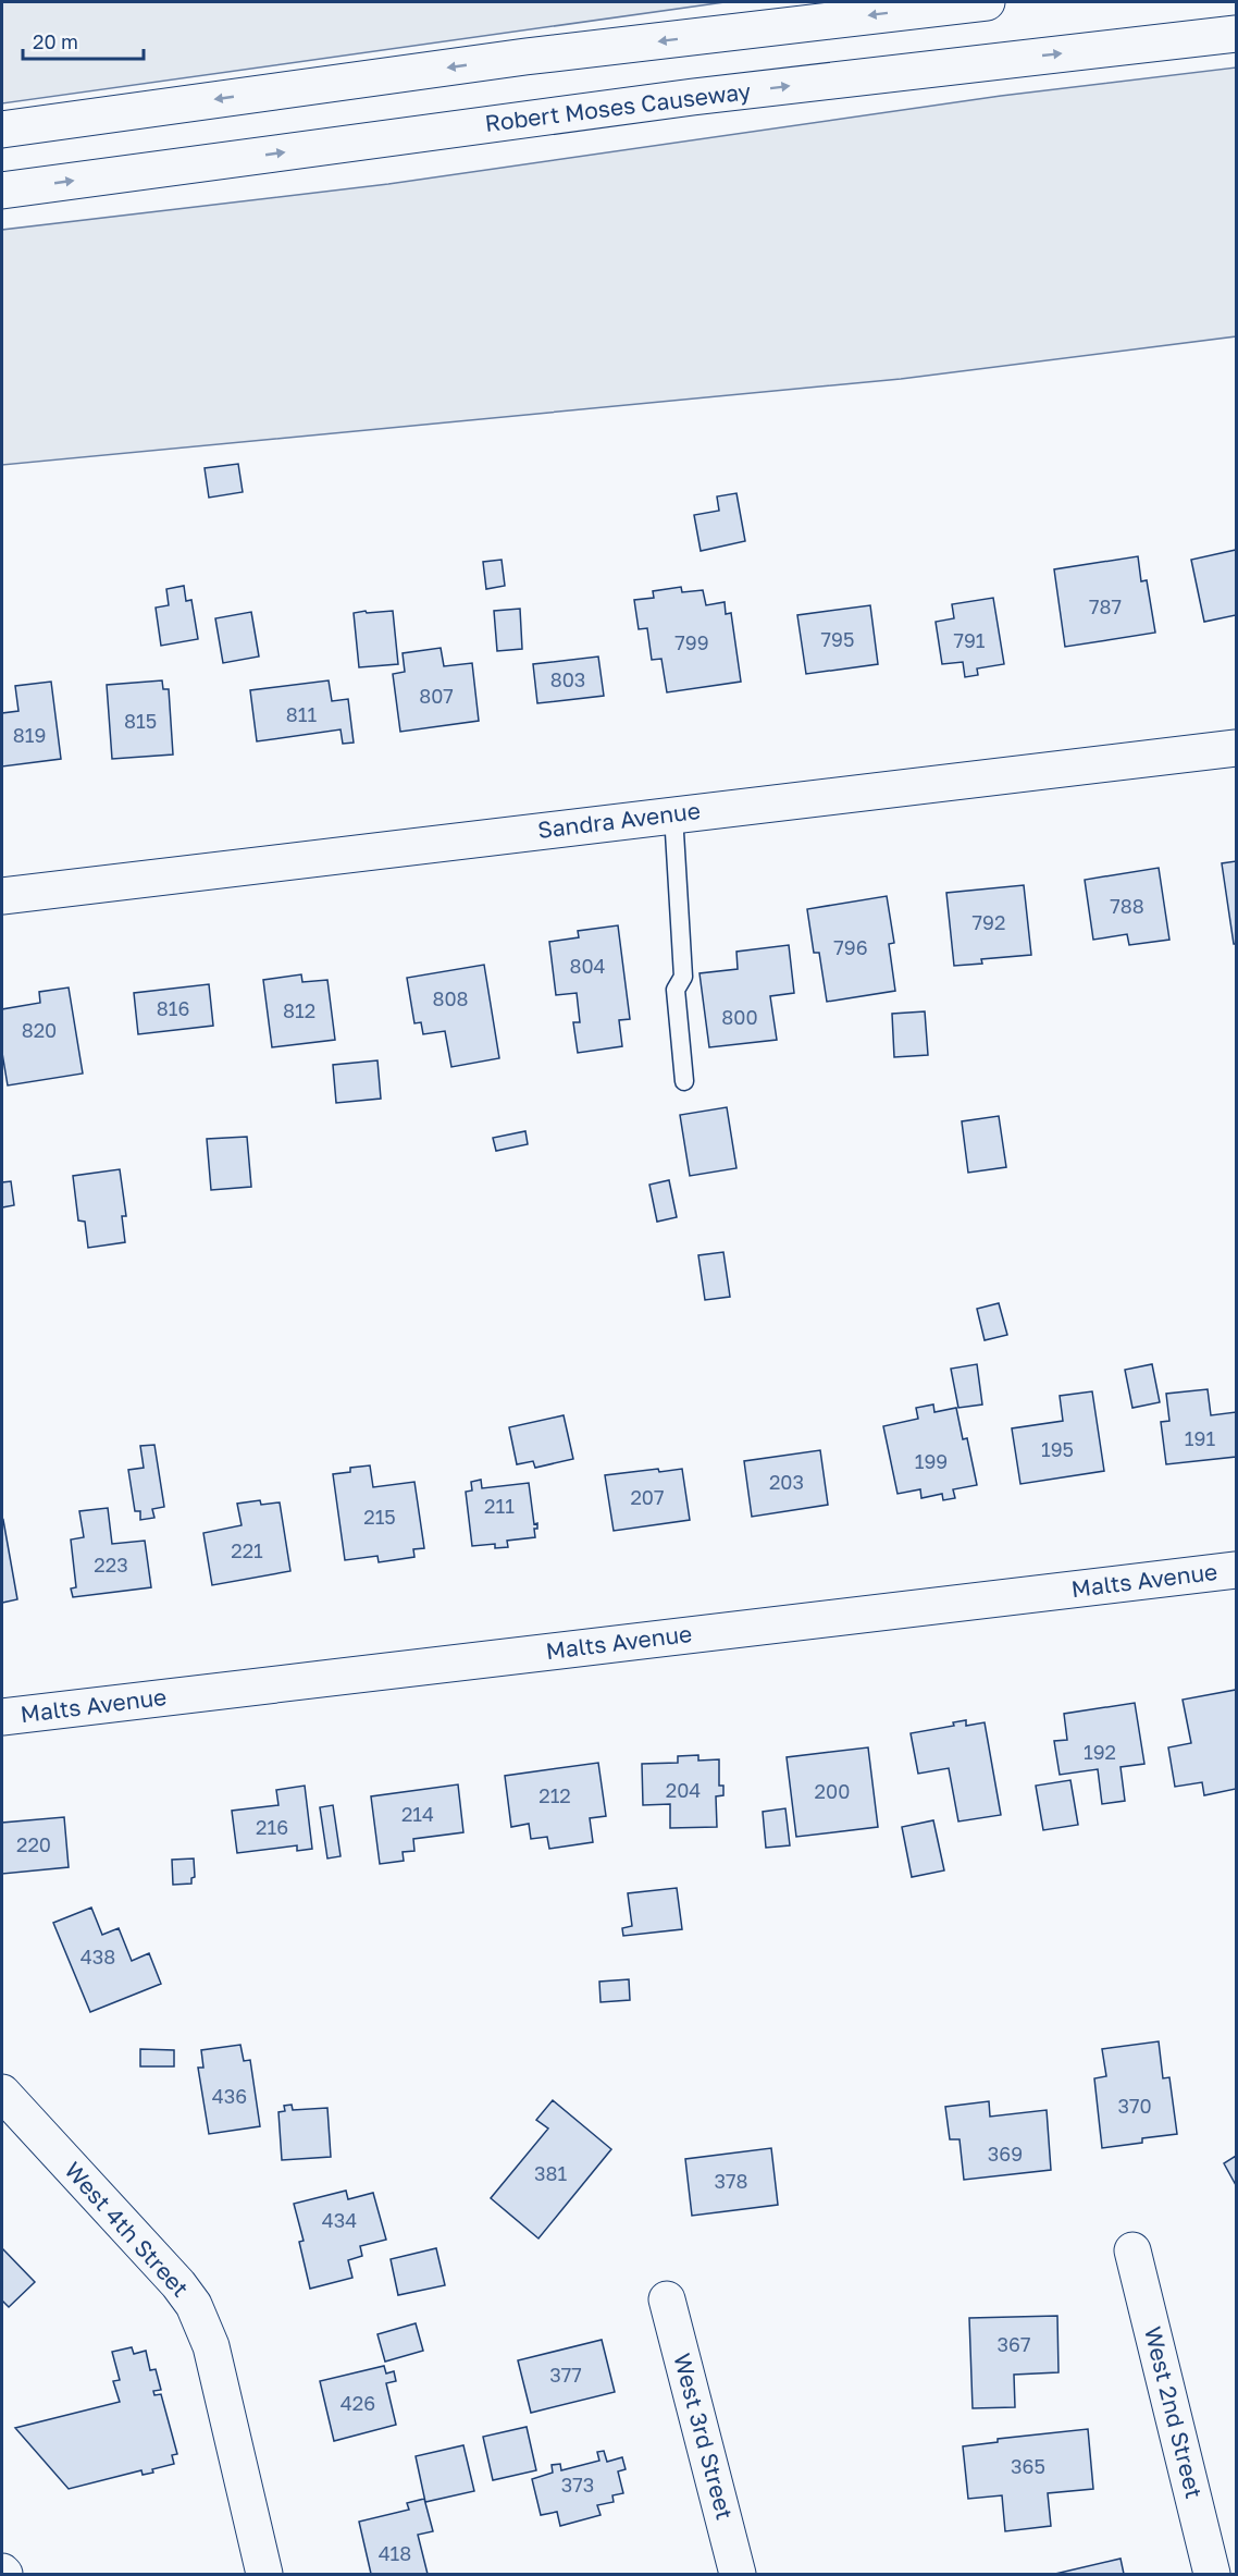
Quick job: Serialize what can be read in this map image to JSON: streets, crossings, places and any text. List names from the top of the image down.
{
  "streets": {
    "main road": [
      "Robert Moses Causeway",
      "Sandra Avenue",
      "Malts Avenue",
      "West 4th Street",
      "West 2nd Street",
      "West 3rd Street"
    ]
  },
  "house_numbers": [
    "787",
    "795",
    "791",
    "799",
    "803",
    "807",
    "811",
    "815",
    "819",
    "788",
    "792",
    "796",
    "804",
    "808",
    "816",
    "812",
    "800",
    "820",
    "191",
    "195",
    "199",
    "203",
    "207",
    "211",
    "215",
    "221",
    "223",
    "192",
    "204",
    "200",
    "212",
    "214",
    "216",
    "220",
    "438",
    "436",
    "370",
    "369",
    "381",
    "378",
    "434",
    "367",
    "377",
    "426",
    "365",
    "373",
    "418"
  ],
  "scale_bar": "20 m"
}
